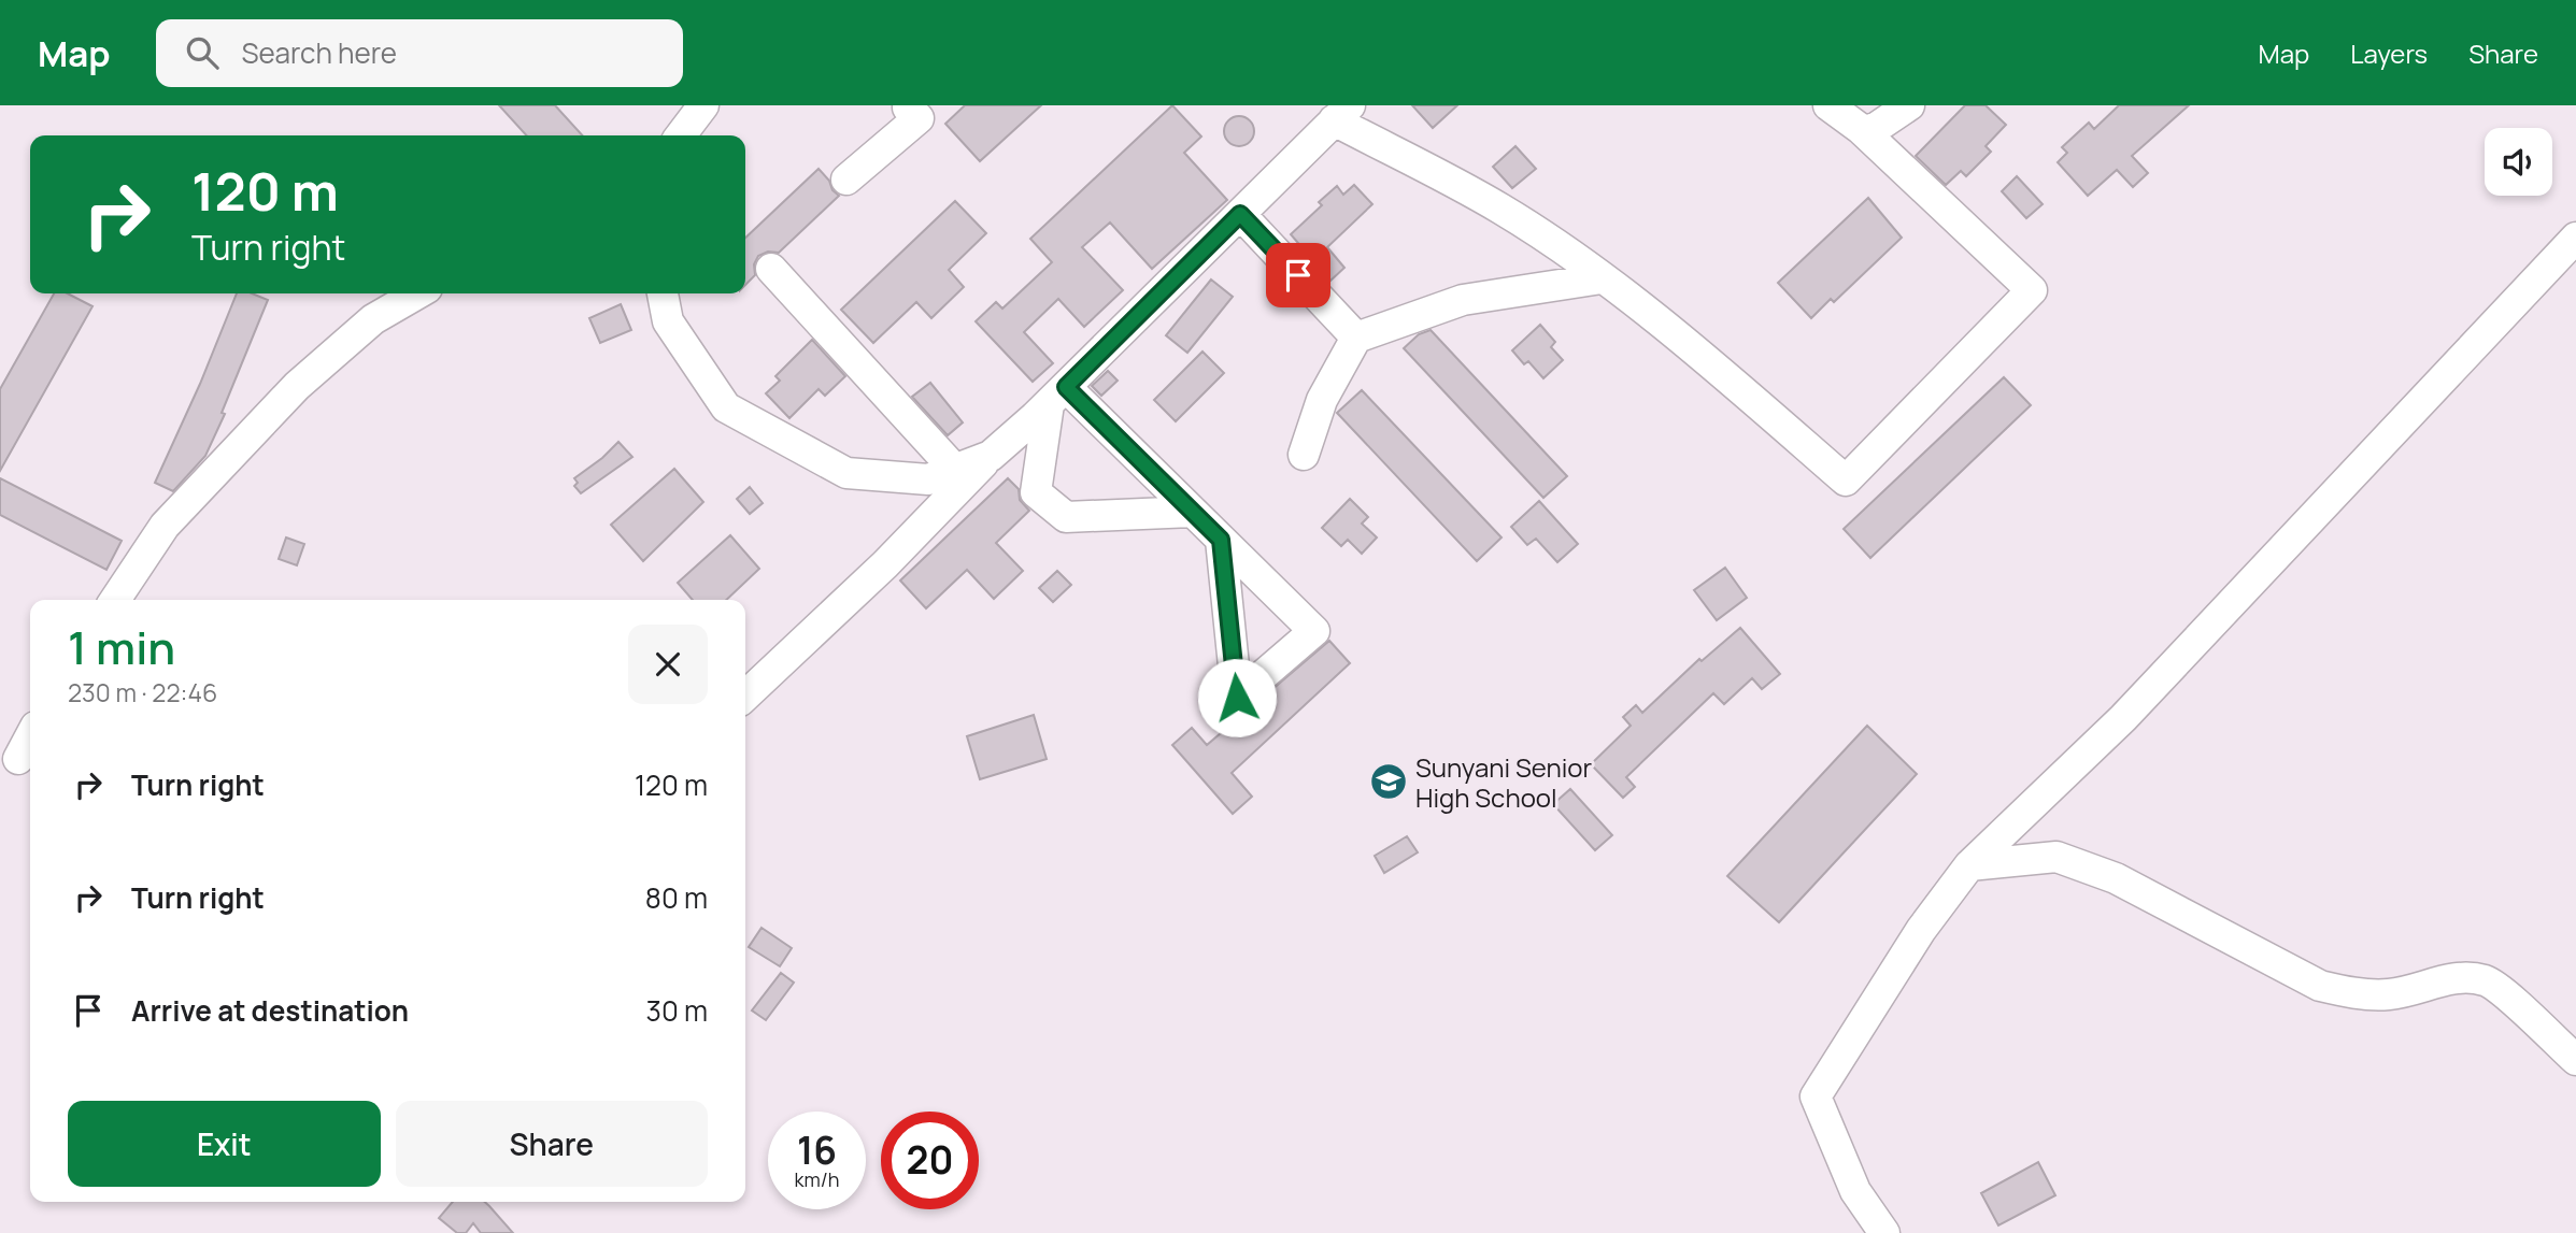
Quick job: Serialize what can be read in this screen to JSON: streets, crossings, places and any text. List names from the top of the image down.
{
  "places": {
    "school or university": ["Sunyani Senior High School"]
  },
  "page": {
    "header": "Map",
    "search": "Search here",
    "nav": ["Map", "Layers", "Share"],
    "turn": ["120 m", "Turn right"],
    "heading": ["1 min", "230 m · 22:46"],
    "list": [
      {
        "name": "Turn right",
        "value": "120 m"
      },
      {
        "name": "Turn right",
        "value": "80 m"
      },
      {
        "name": "Arrive at destination",
        "value": "30 m"
      }
    ],
    "buttons": ["Exit", "Share"],
    "speed": "16 km/h",
    "limit": "20"
  }
}
